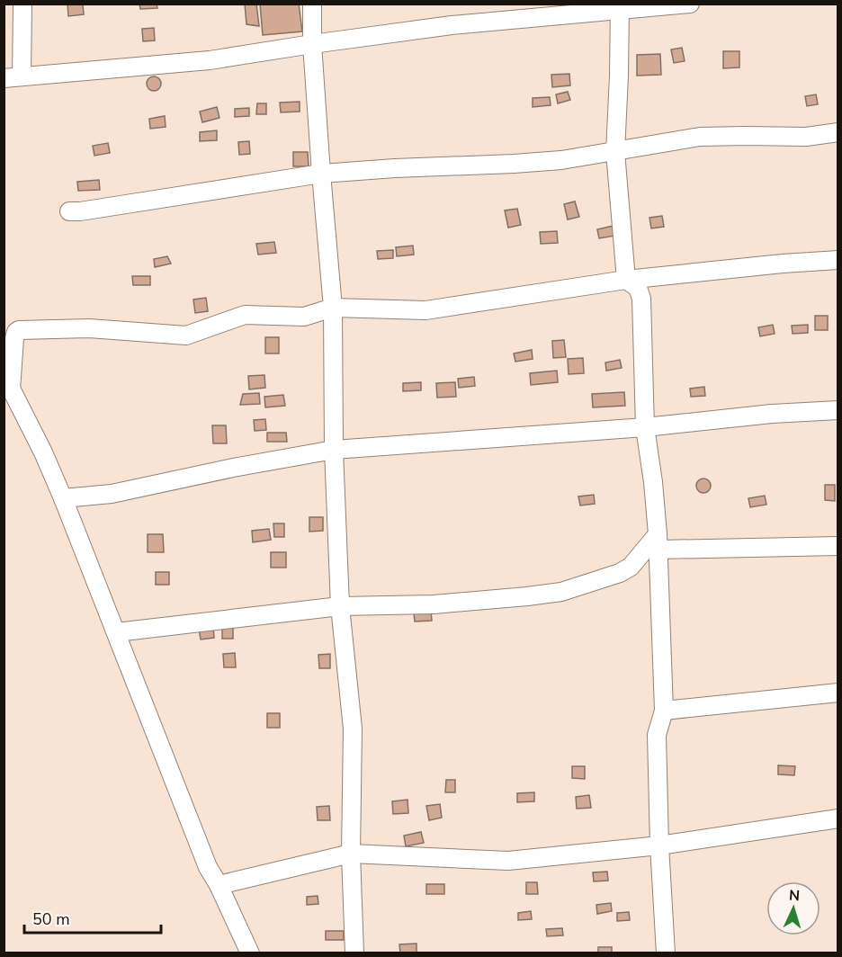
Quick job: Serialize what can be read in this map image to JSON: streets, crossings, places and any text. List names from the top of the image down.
{
  "scale_bar": "50 m",
  "north": "top"
}
